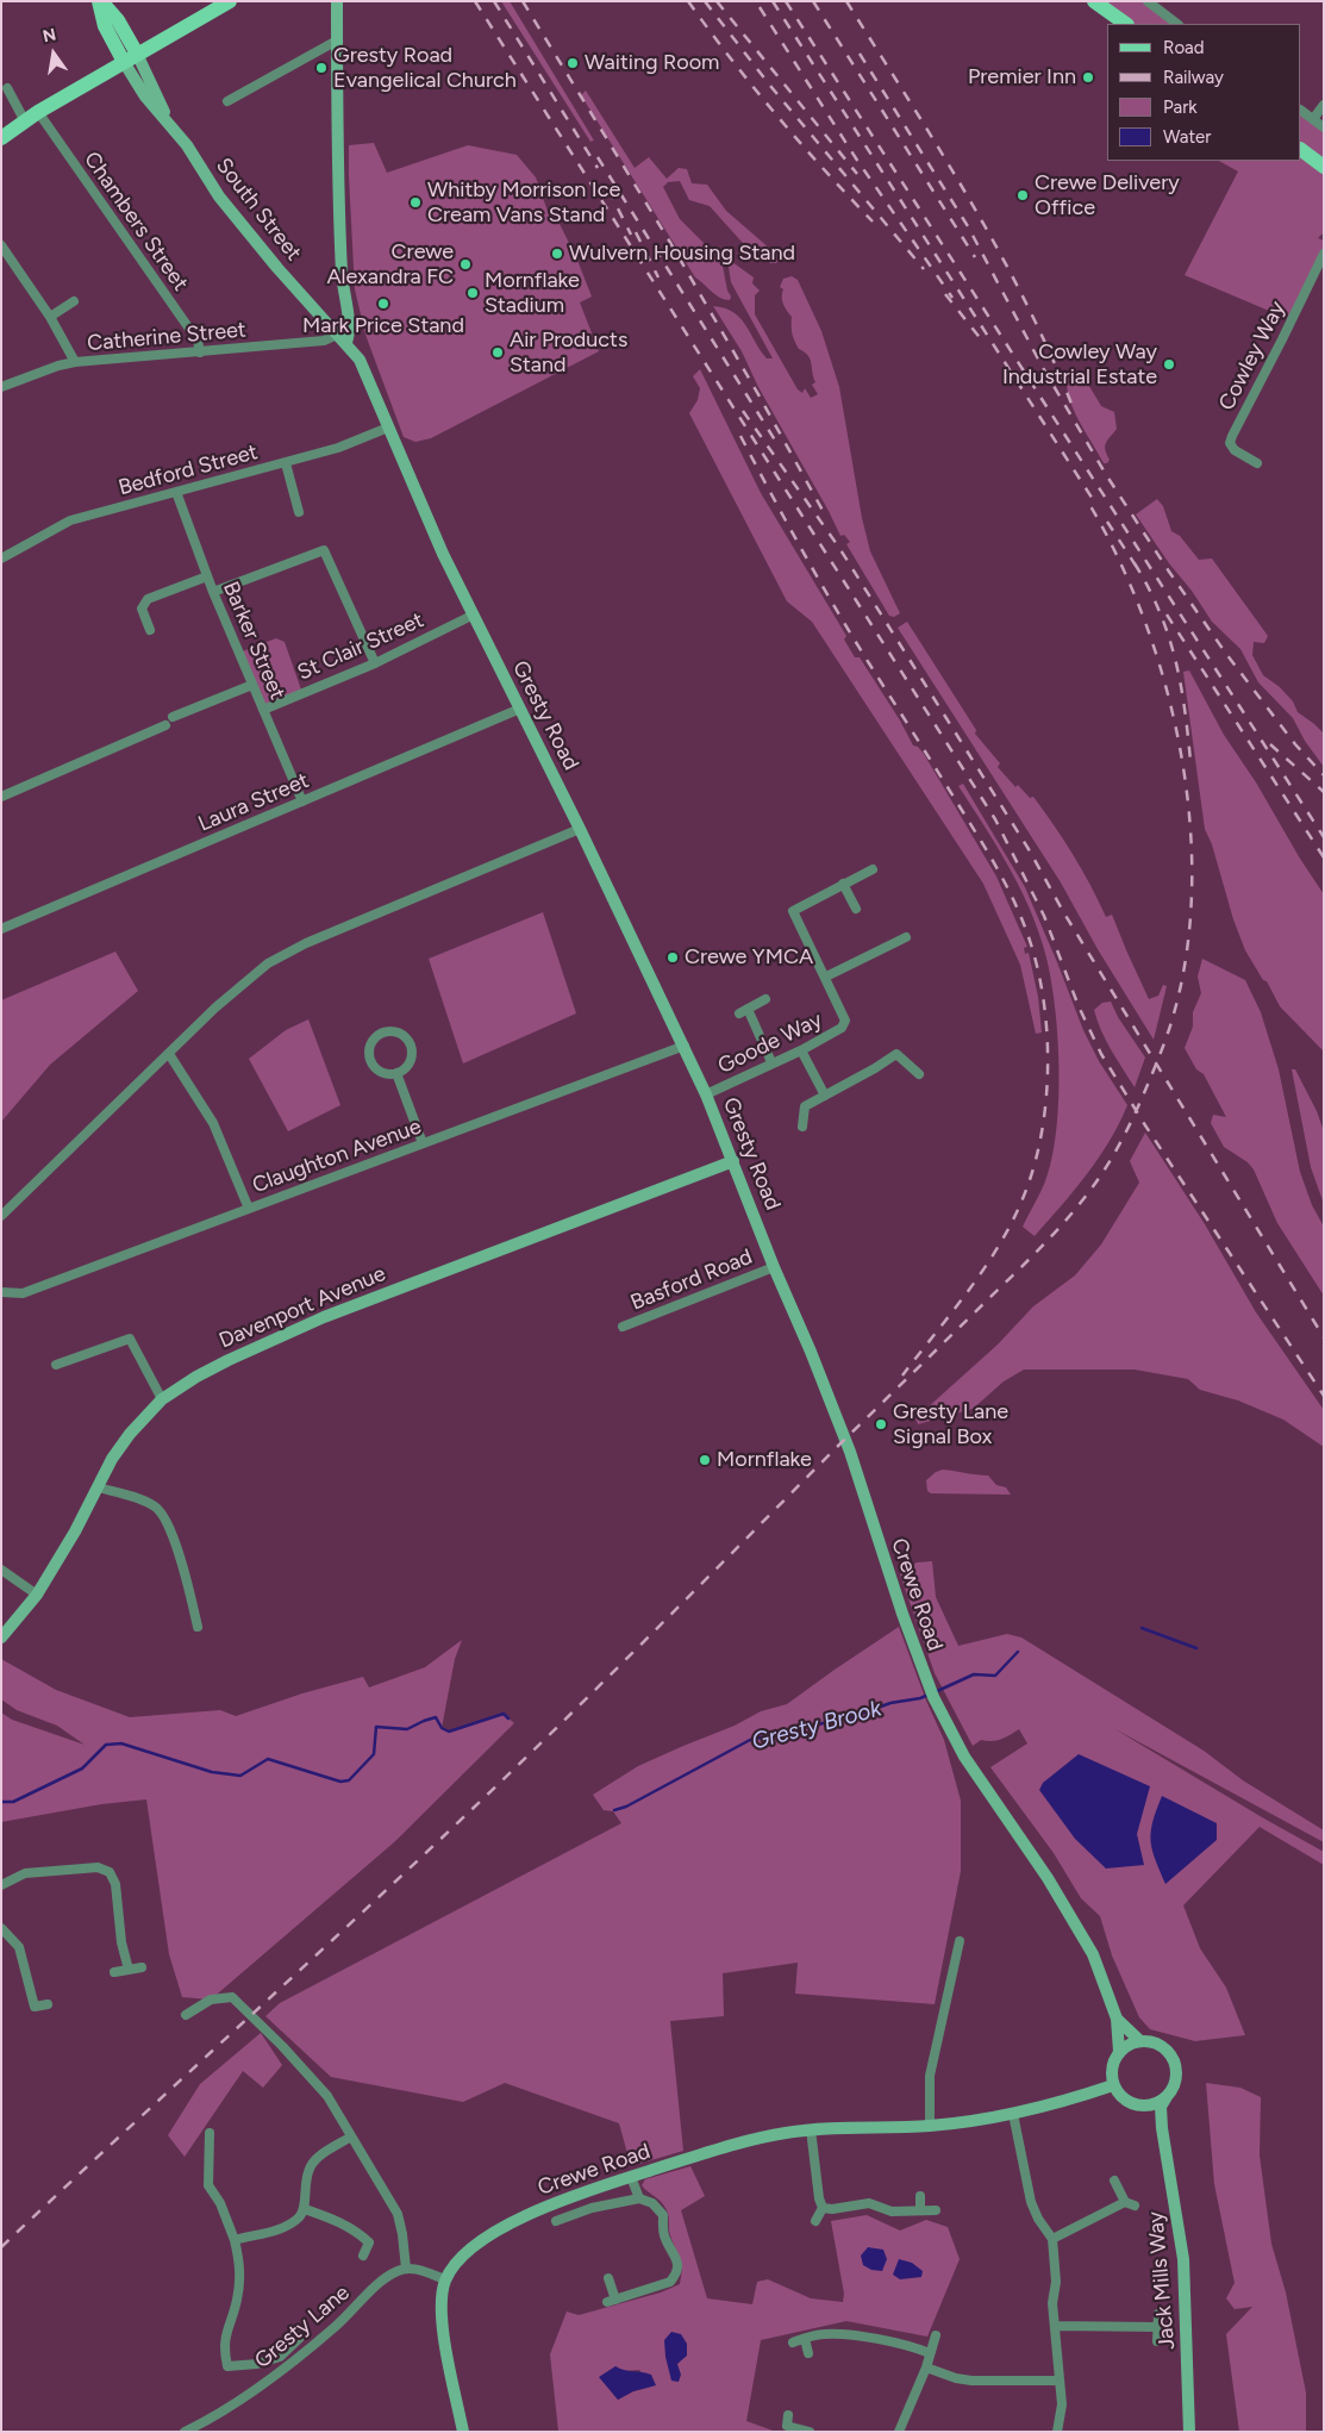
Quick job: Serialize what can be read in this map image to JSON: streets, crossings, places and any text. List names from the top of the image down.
{
  "streets": {
    "main road": [
      "South Street",
      "Gresty Road",
      "Davenport Avenue",
      "Crewe Road",
      "Jack Mills Way"
    ],
    "street": [
      "Chambers Street",
      "Catherine Street",
      "Cowley Way",
      "Bedford Street",
      "Barker Street",
      "St Clair Street",
      "Laura Street",
      "Goode Way",
      "Claughton Avenue",
      "Basford Road",
      "Gresty Lane"
    ]
  },
  "crossings": [
    ["South Street", "Catherine Street"],
    ["South Street", "Gresty Road"],
    ["Chambers Street", "Catherine Street"],
    ["Bedford Street", "Barker Street"],
    ["Bedford Street", "Gresty Road"],
    ["Barker Street", "St Clair Street"],
    ["Barker Street", "Laura Street"],
    ["St Clair Street", "Gresty Road"],
    ["Gresty Road", "Laura Street"],
    ["Gresty Road", "Goode Way"],
    ["Gresty Road", "Claughton Avenue"],
    ["Gresty Road", "Basford Road"],
    ["Gresty Road", "Davenport Avenue"],
    ["Gresty Road", "Crewe Road"],
    ["Crewe Road", "Jack Mills Way"]
  ],
  "water": ["Gresty Brook"],
  "places": [
    "Waiting Room",
    "Gresty Road Evangelical Church",
    "Premier Inn",
    "Crewe Delivery Office",
    "Whitby Morrison Ice Cream Vans Stand",
    "Wulvern Housing Stand",
    "Crewe Alexandra FC",
    "Mornflake Stadium",
    "Mark Price Stand",
    "Air Products Stand",
    "Cowley Way Industrial Estate",
    "Crewe YMCA",
    "Gresty Lane Signal Box",
    "Mornflake"
  ],
  "legend": [
    "Road",
    "Railway",
    "Park",
    "Water"
  ],
  "north": "top"
}
